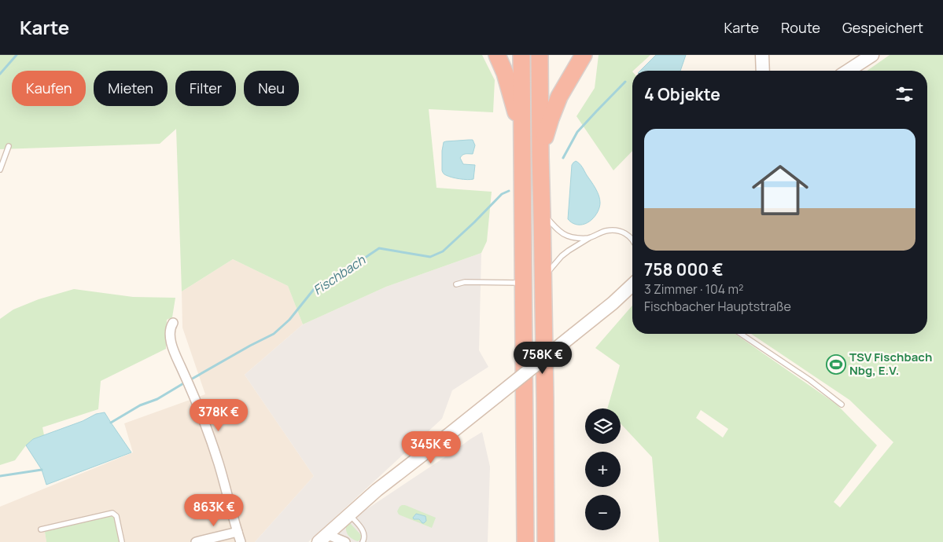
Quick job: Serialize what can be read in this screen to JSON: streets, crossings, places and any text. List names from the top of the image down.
{
  "water": ["Fischbach"],
  "places": {
    "sports": ["TSV Fischbach Nbg, E.V."]
  },
  "page": {
    "header": "Karte",
    "nav": ["Karte", "Route", "Gespeichert"],
    "chip": [
      "Kaufen",
      "Mieten",
      "Filter",
      "Neu"
    ],
    "heading": "4 Objekte",
    "list": [
      {
        "name": "758 000 €",
        "note": "3 Zimmer · 104 m² · Fischbacher Hauptstraße"
      }
    ],
    "price": [
      "758K €",
      "378K €",
      "345K €",
      "863K €"
    ],
    "map_buttons": ["+", "−"]
  }
}
